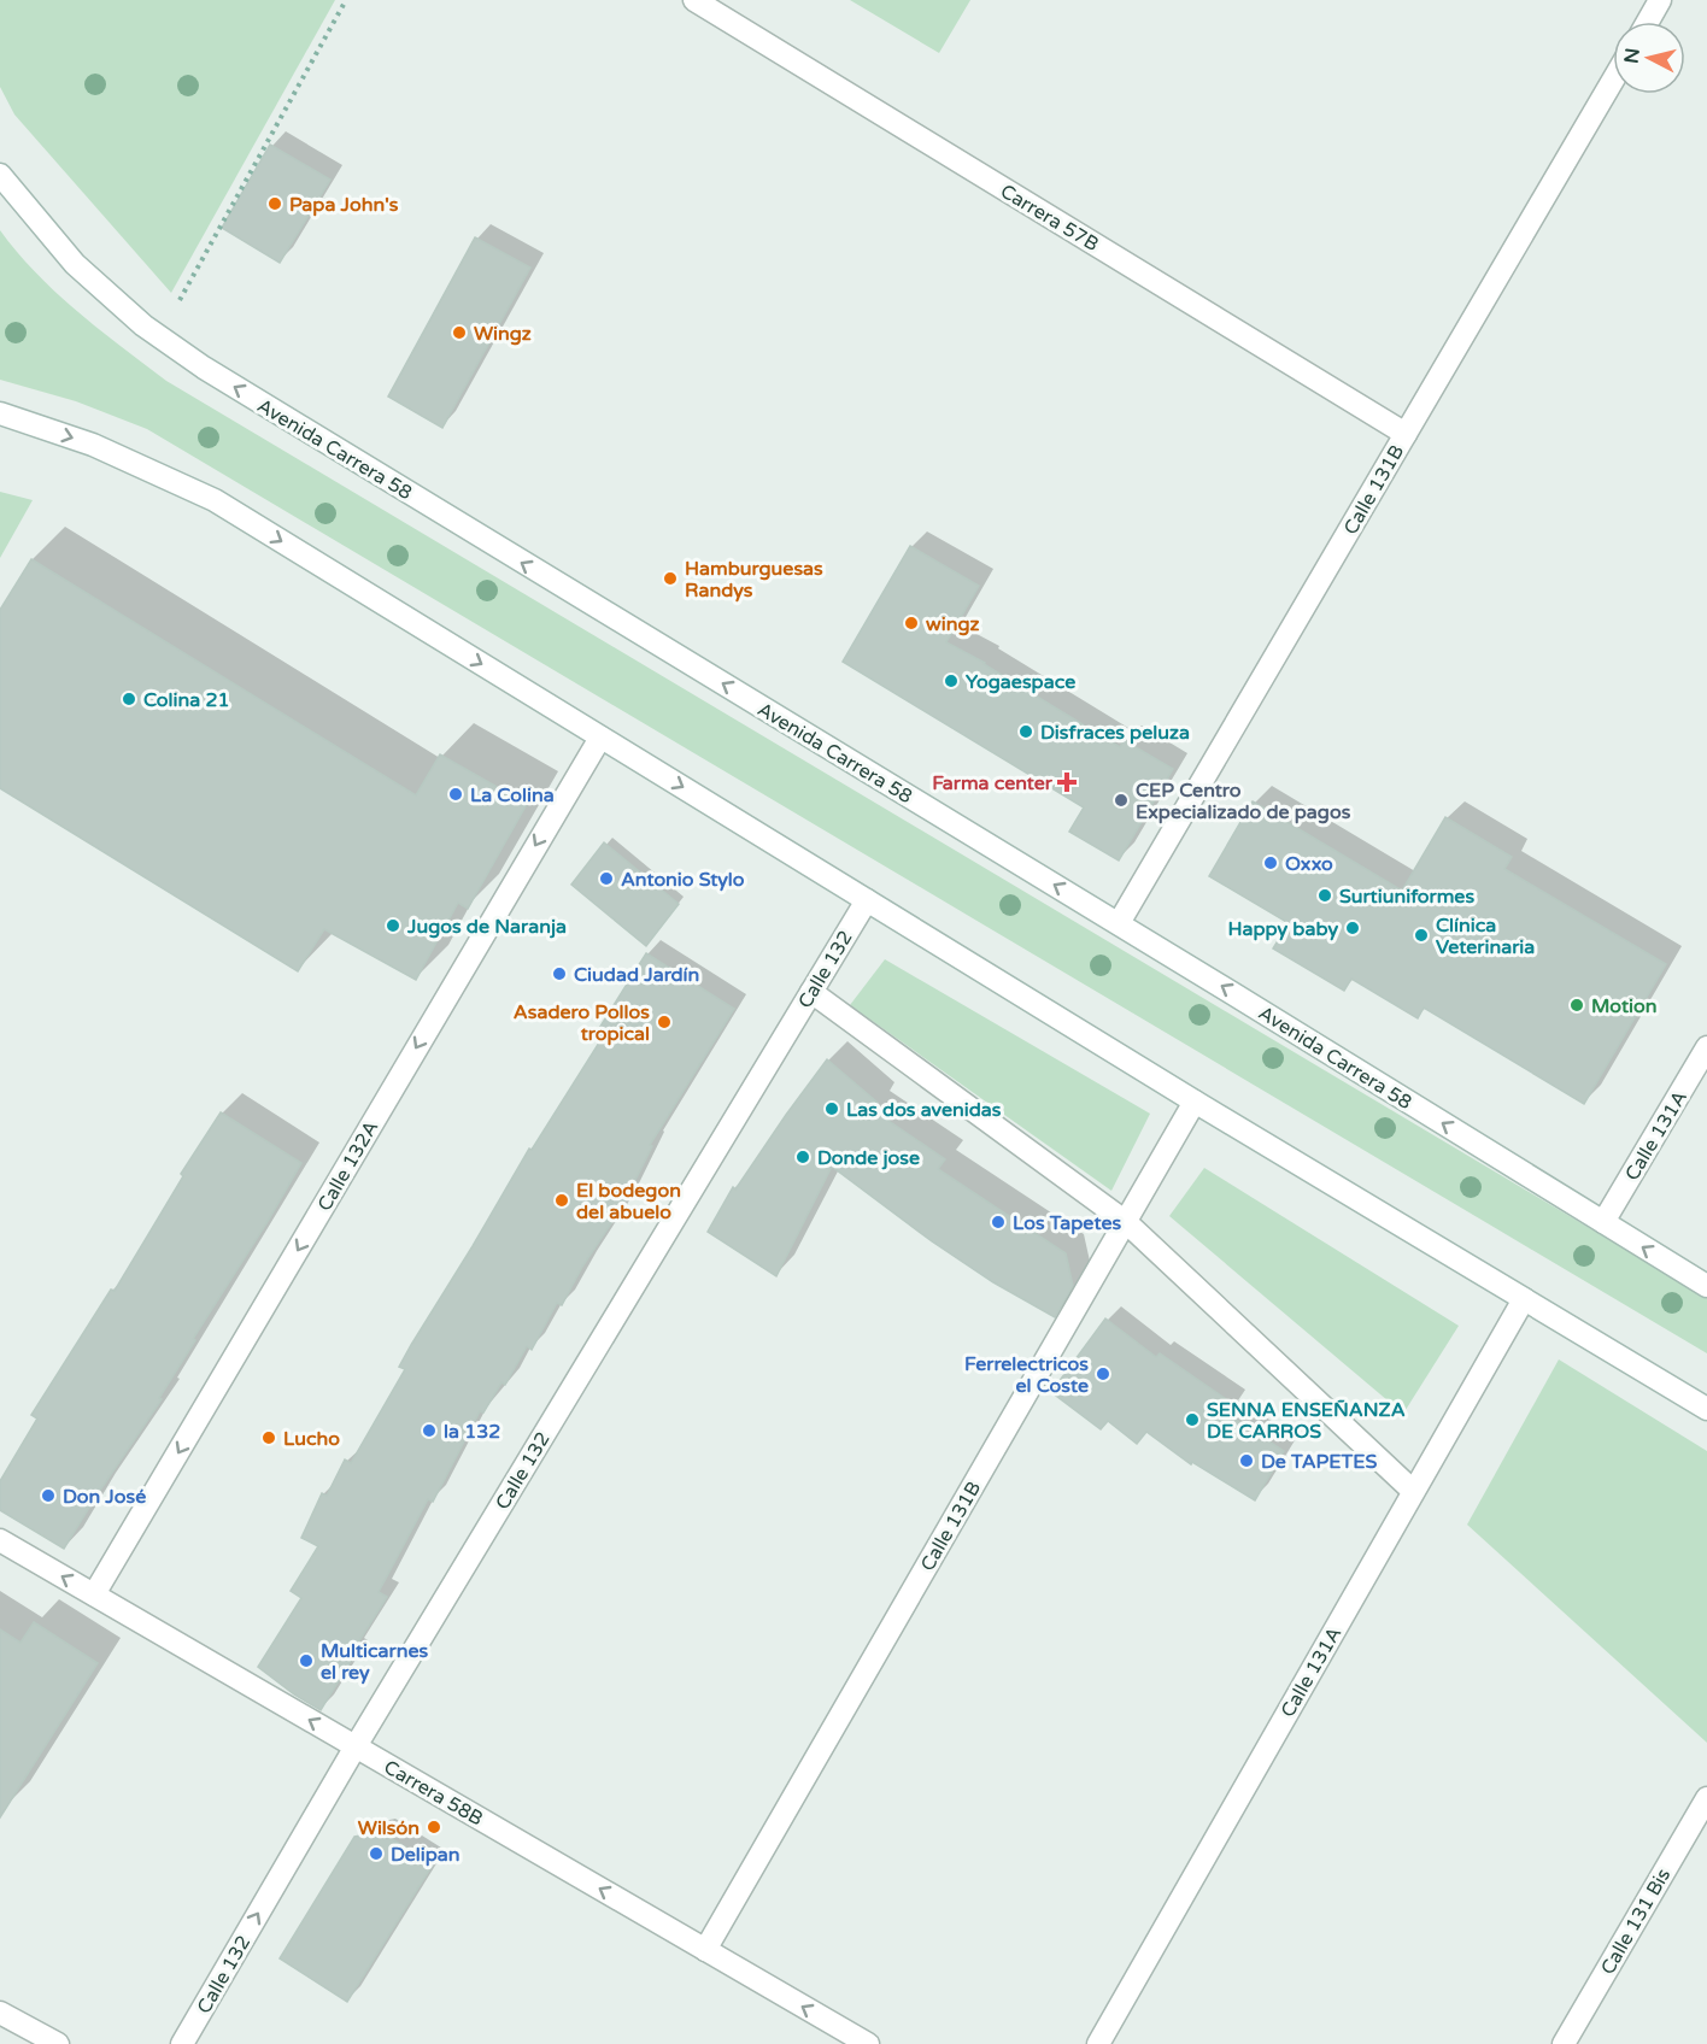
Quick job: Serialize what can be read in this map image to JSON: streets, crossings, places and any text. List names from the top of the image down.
{
  "streets": {
    "street": [
      "Carrera 57B",
      "Avenida Carrera 58",
      "Calle 131B",
      "Calle 132",
      "Calle 131A",
      "Calle 132A",
      "Carrera 58B",
      "Calle 131 Bis"
    ]
  },
  "crossings": [
    ["Carrera 57B", "Calle 131B"],
    ["Avenida Carrera 58", "Calle 131B"],
    ["Avenida Carrera 58", "Calle 131A"],
    ["Calle 131B", "Carrera 58B"],
    ["Calle 132", "Carrera 58B"],
    ["Calle 132A", "Carrera 58B"]
  ],
  "one_way": ["Calle 132A", "Carrera 58B"],
  "places": {
    "other": [
      "Papa John's",
      "Wingz",
      "Hamburguesas Randys",
      "wingz",
      "Yogaespace",
      "Colina 21",
      "Disfraces peluza",
      "La Colina",
      "CEP Centro Expecializado de pagos",
      "Oxxo",
      "Antonio Stylo",
      "Surtiuniformes",
      "Jugos de Naranja",
      "Happy baby",
      "Clínica Veterinaria",
      "Ciudad Jardín",
      "Motion",
      "Asadero Pollos tropical",
      "Las dos avenidas",
      "Donde jose",
      "El bodegon del abuelo",
      "Los Tapetes",
      "Ferrelectricos el Coste",
      "SENNA ENSEÑANZA DE CARROS",
      "la 132",
      "Lucho",
      "De TAPETES",
      "Don José",
      "Multicarnes el rey",
      "Wilsón",
      "Delipan"
    ],
    "health": ["Farma center"]
  },
  "north": "left"
}
